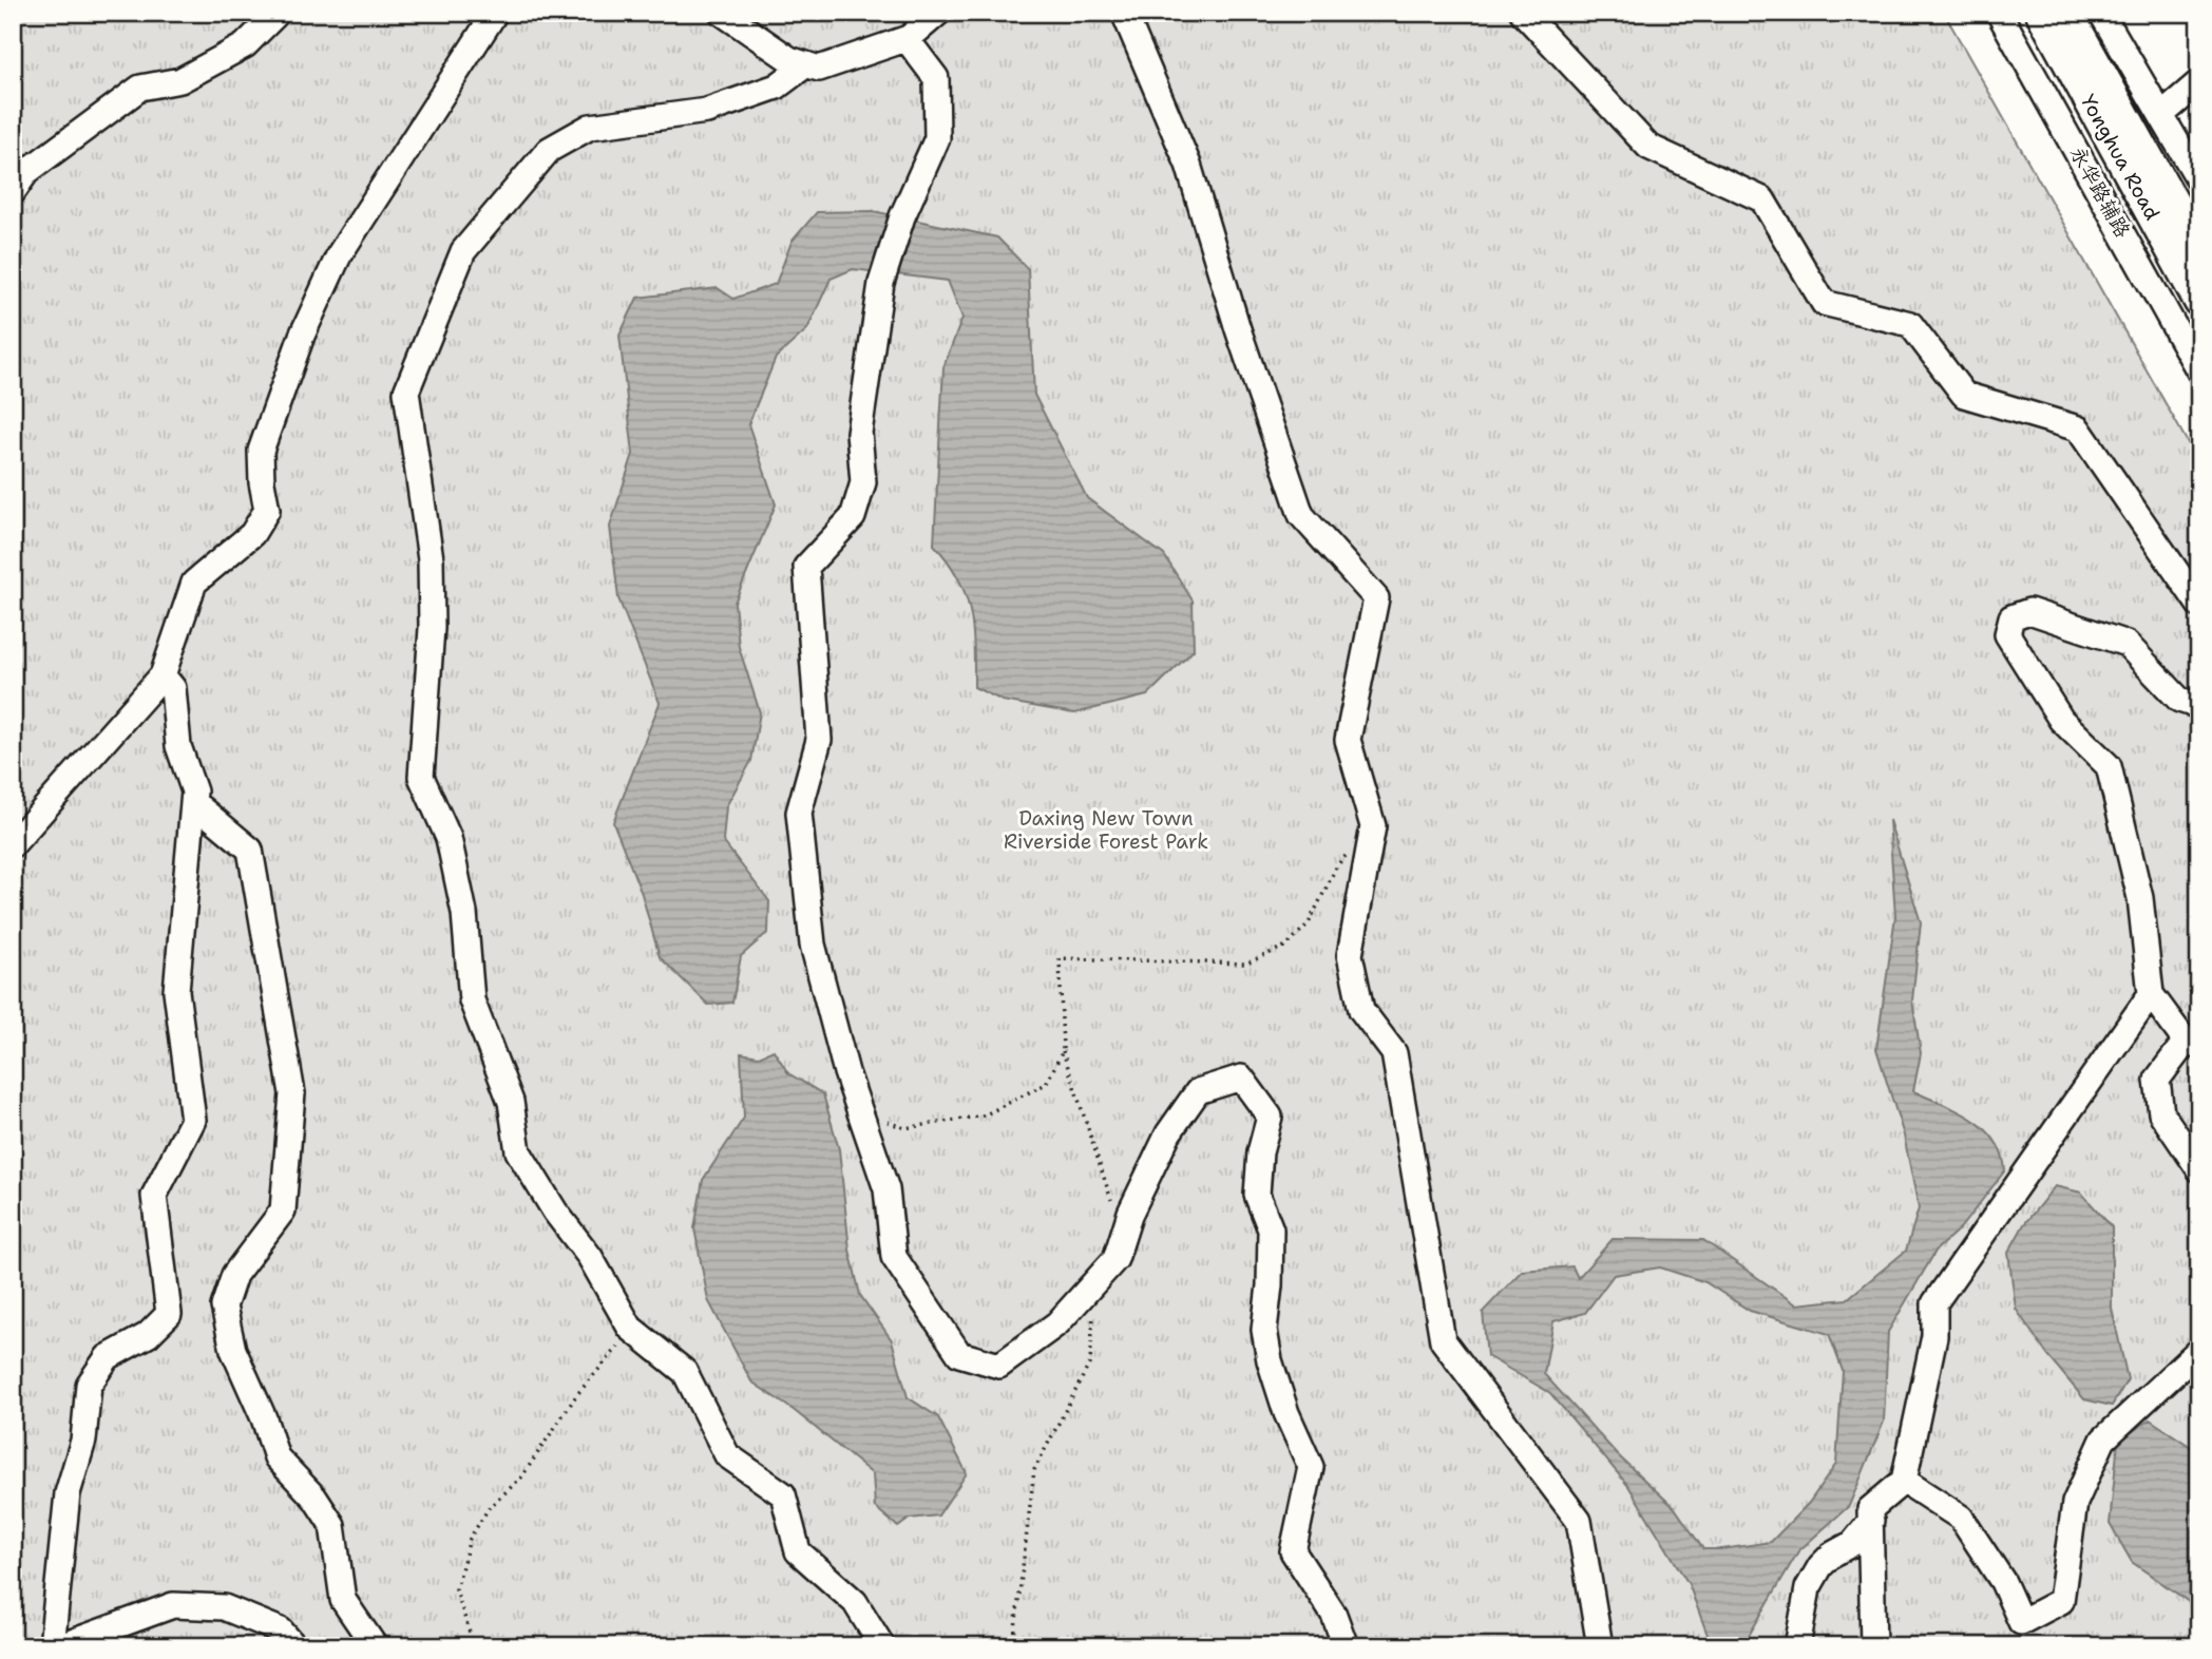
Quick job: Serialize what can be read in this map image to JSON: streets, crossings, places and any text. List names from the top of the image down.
{
  "streets": {
    "main road": ["Yonghua Road"],
    "street": ["永华路辅路"]
  },
  "parks": ["Daxing New Town Riverside Forest Park"]
}
